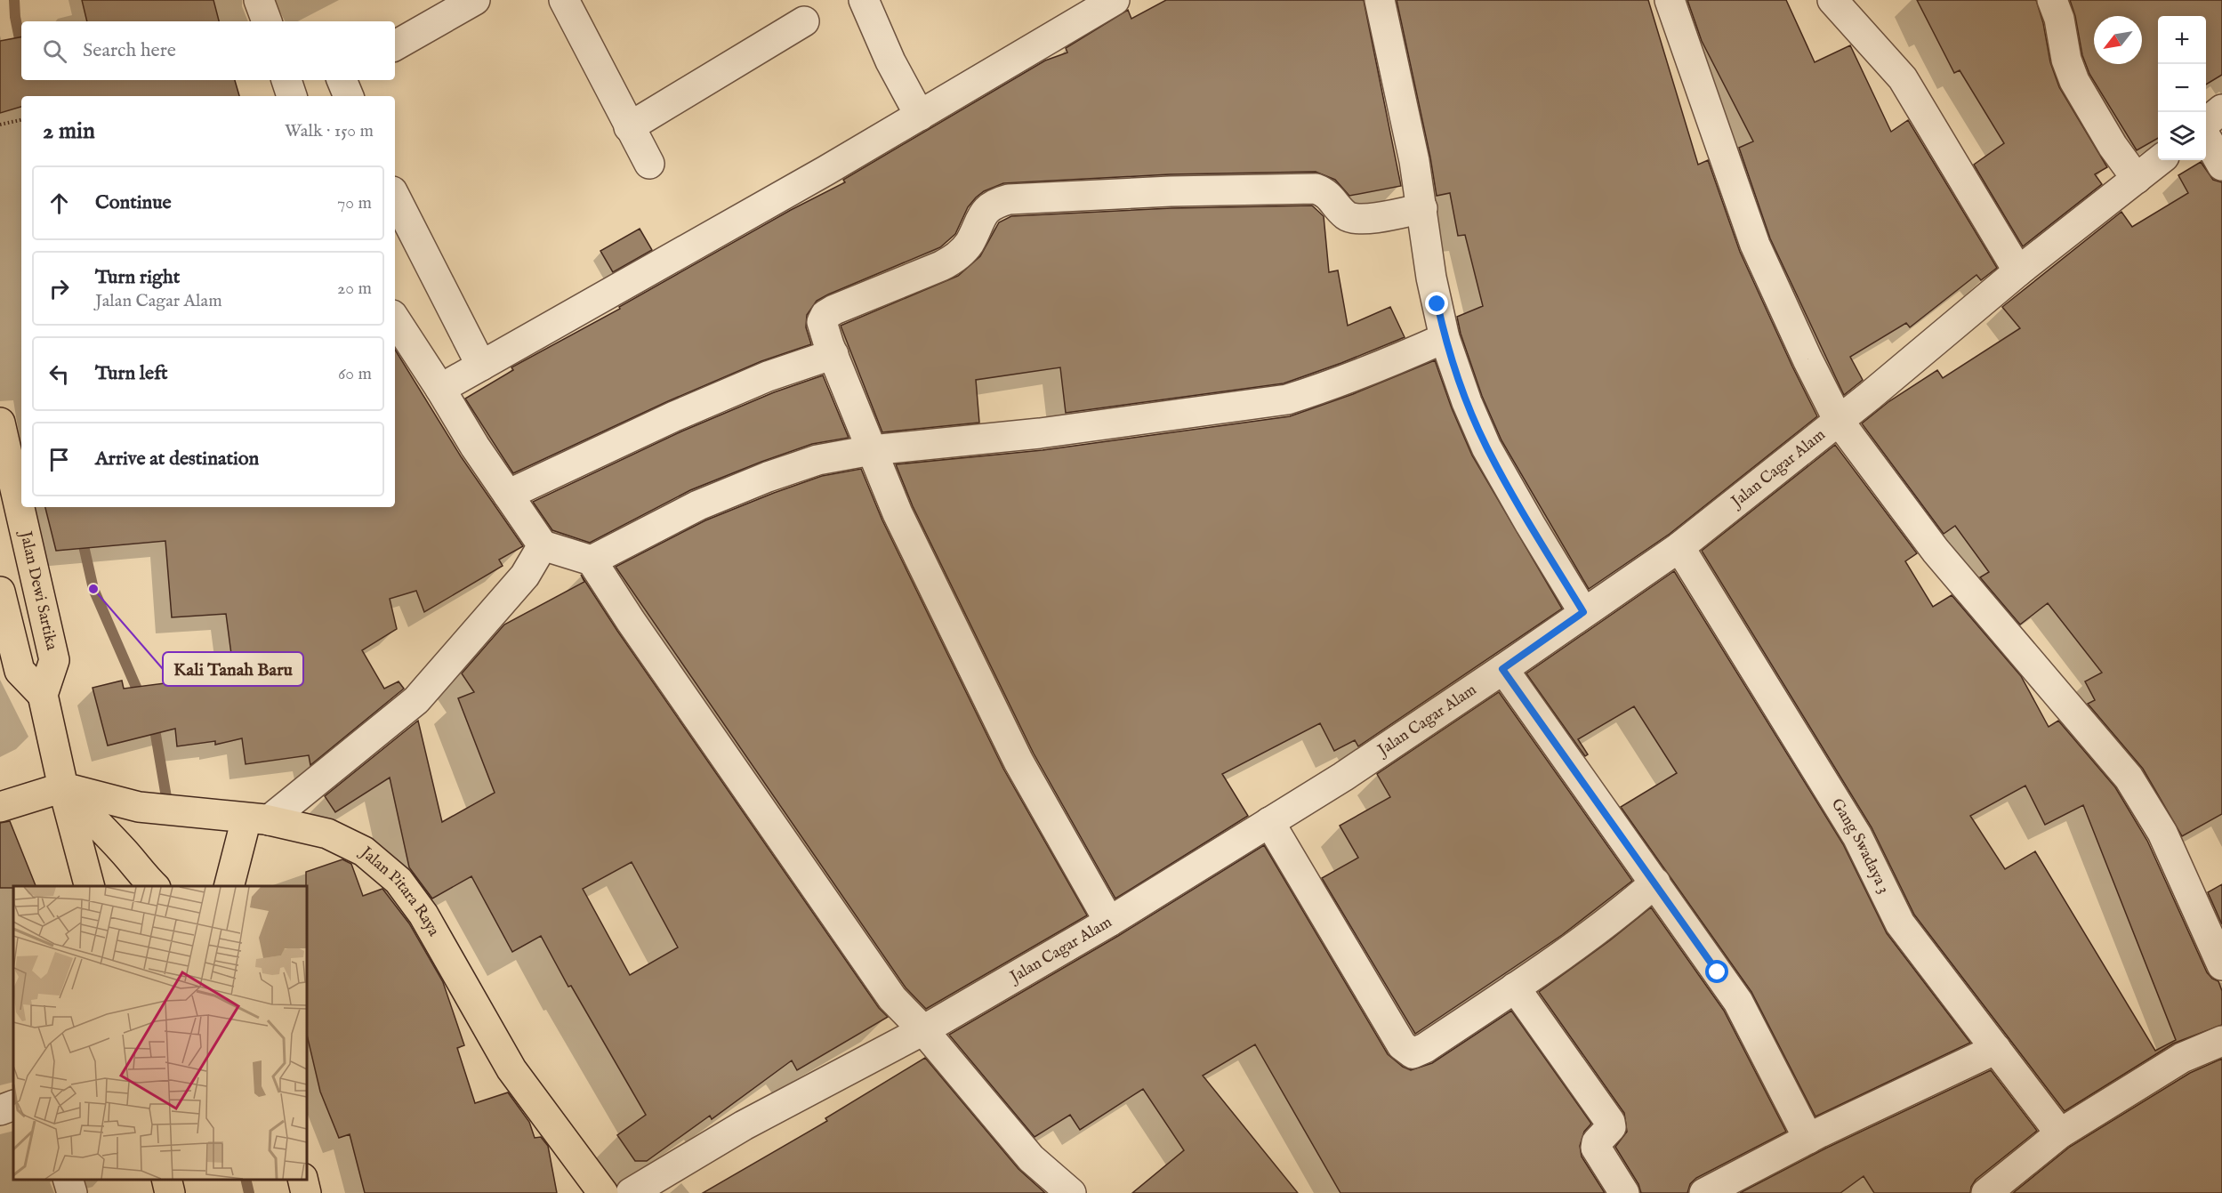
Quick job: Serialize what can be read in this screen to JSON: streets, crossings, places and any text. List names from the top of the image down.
{
  "streets": {
    "main road": ["Jalan Dewi Sartika", "Jalan Pitara Raya"],
    "street": ["Jalan Cagar Alam", "Gang Swadaya 3"]
  },
  "crossings": [
    ["Jalan Cagar Alam", "Gang Swadaya 3"]
  ],
  "places": ["Kali Tanah Baru"],
  "north": "bottom left",
  "page": {
    "map_buttons": ["+", "−"],
    "search": "Search here",
    "heading": ["2 min", "Walk · 150 m"],
    "list": [
      ["Continue", "70 m"],
      ["Turn right", "Jalan Cagar Alam", "20 m"],
      ["Turn left", "60 m"],
      "Arrive at destination"
    ]
  }
}
